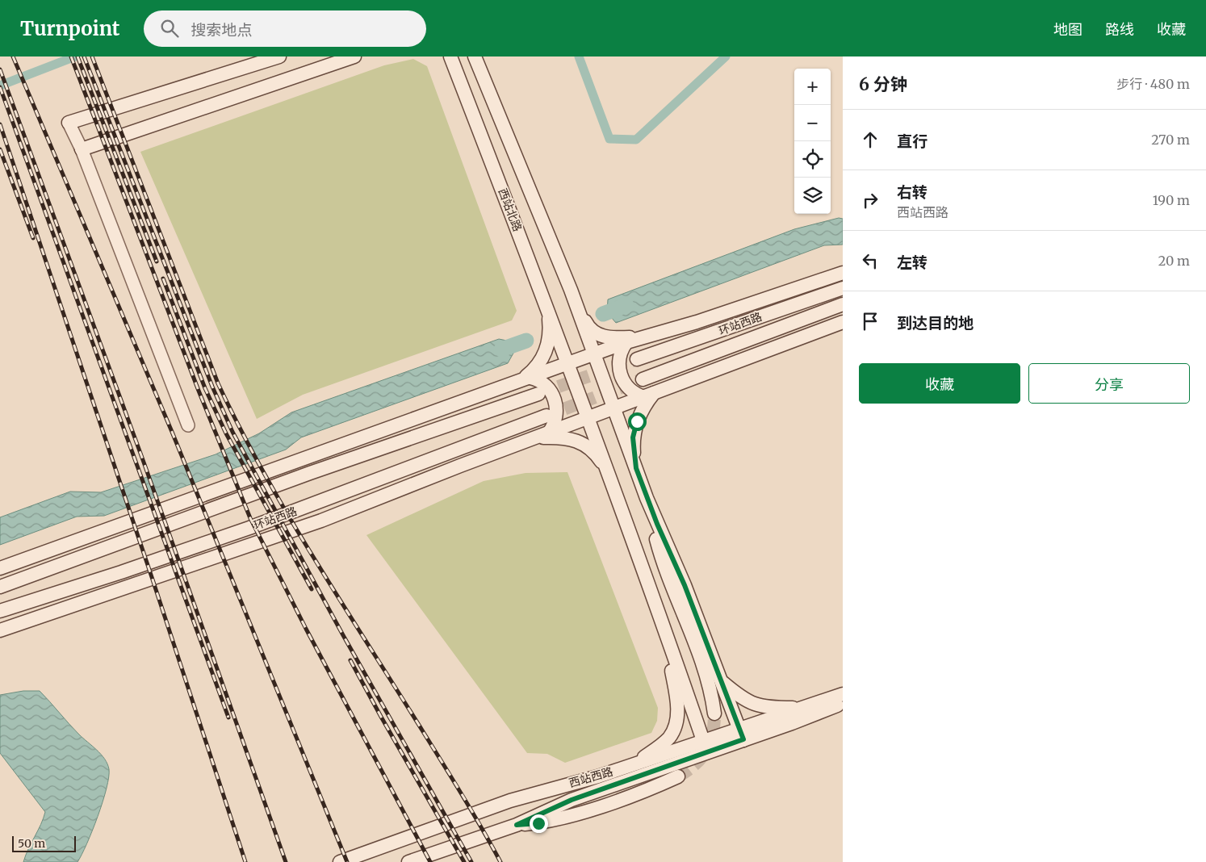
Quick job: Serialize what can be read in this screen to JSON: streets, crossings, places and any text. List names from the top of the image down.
{
  "streets": {
    "main road": ["西站北路", "环站西路", "西站西路"]
  },
  "scale_bar": "50 m",
  "page": {
    "header": "Turnpoint",
    "search": "搜索地点",
    "nav": ["地图", "路线", "收藏"],
    "heading": ["6 分钟", "步行 · 480 m"],
    "map_buttons": ["+", "−"],
    "list": [
      ["直行", "270 m"],
      ["右转", "西站西路", "190 m"],
      ["左转", "20 m"],
      "到达目的地"
    ],
    "buttons": ["收藏", "分享"],
    "scale": "50 m"
  }
}
